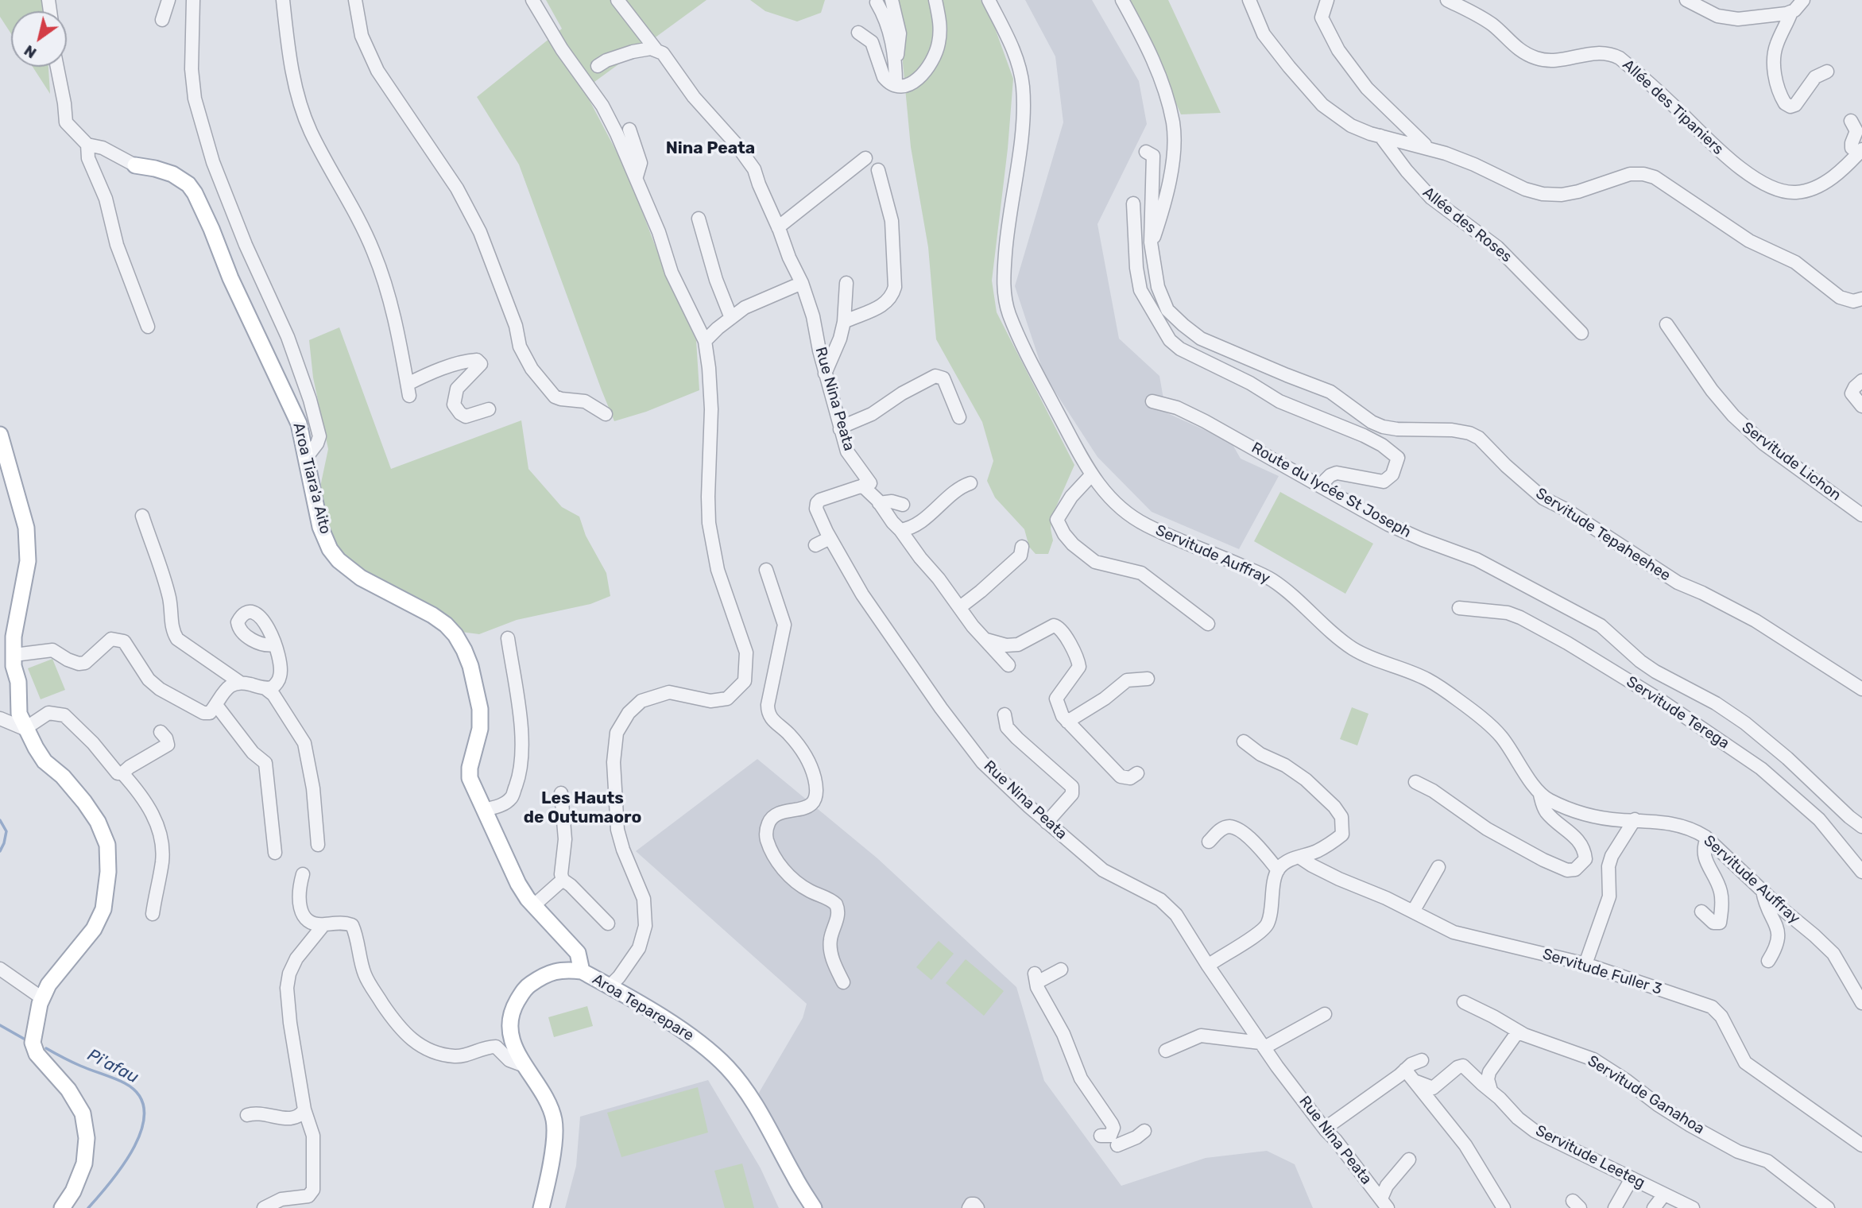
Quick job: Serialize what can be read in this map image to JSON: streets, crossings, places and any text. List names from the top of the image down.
{
  "streets": {
    "main road": ["Aroa Tiara'a Aito", "Aroa Teparepare"],
    "street": [
      "Allée des Tipaniers",
      "Allée des Roses",
      "Rue Nina Peata",
      "Servitude Lichon",
      "Route du lycée St Joseph",
      "Servitude Tepaheehee",
      "Servitude Auffray",
      "Servitude Terega",
      "Servitude Fuller 3",
      "Servitude Ganahoa",
      "Servitude Leeteg"
    ]
  },
  "crossings": [
    ["Aroa Tiara'a Aito", "Aroa Teparepare"]
  ],
  "districts": ["Nina Peata", "Les Hauts de Outumaoro"],
  "water": ["Pi'afau"],
  "north": "bottom left"
}
